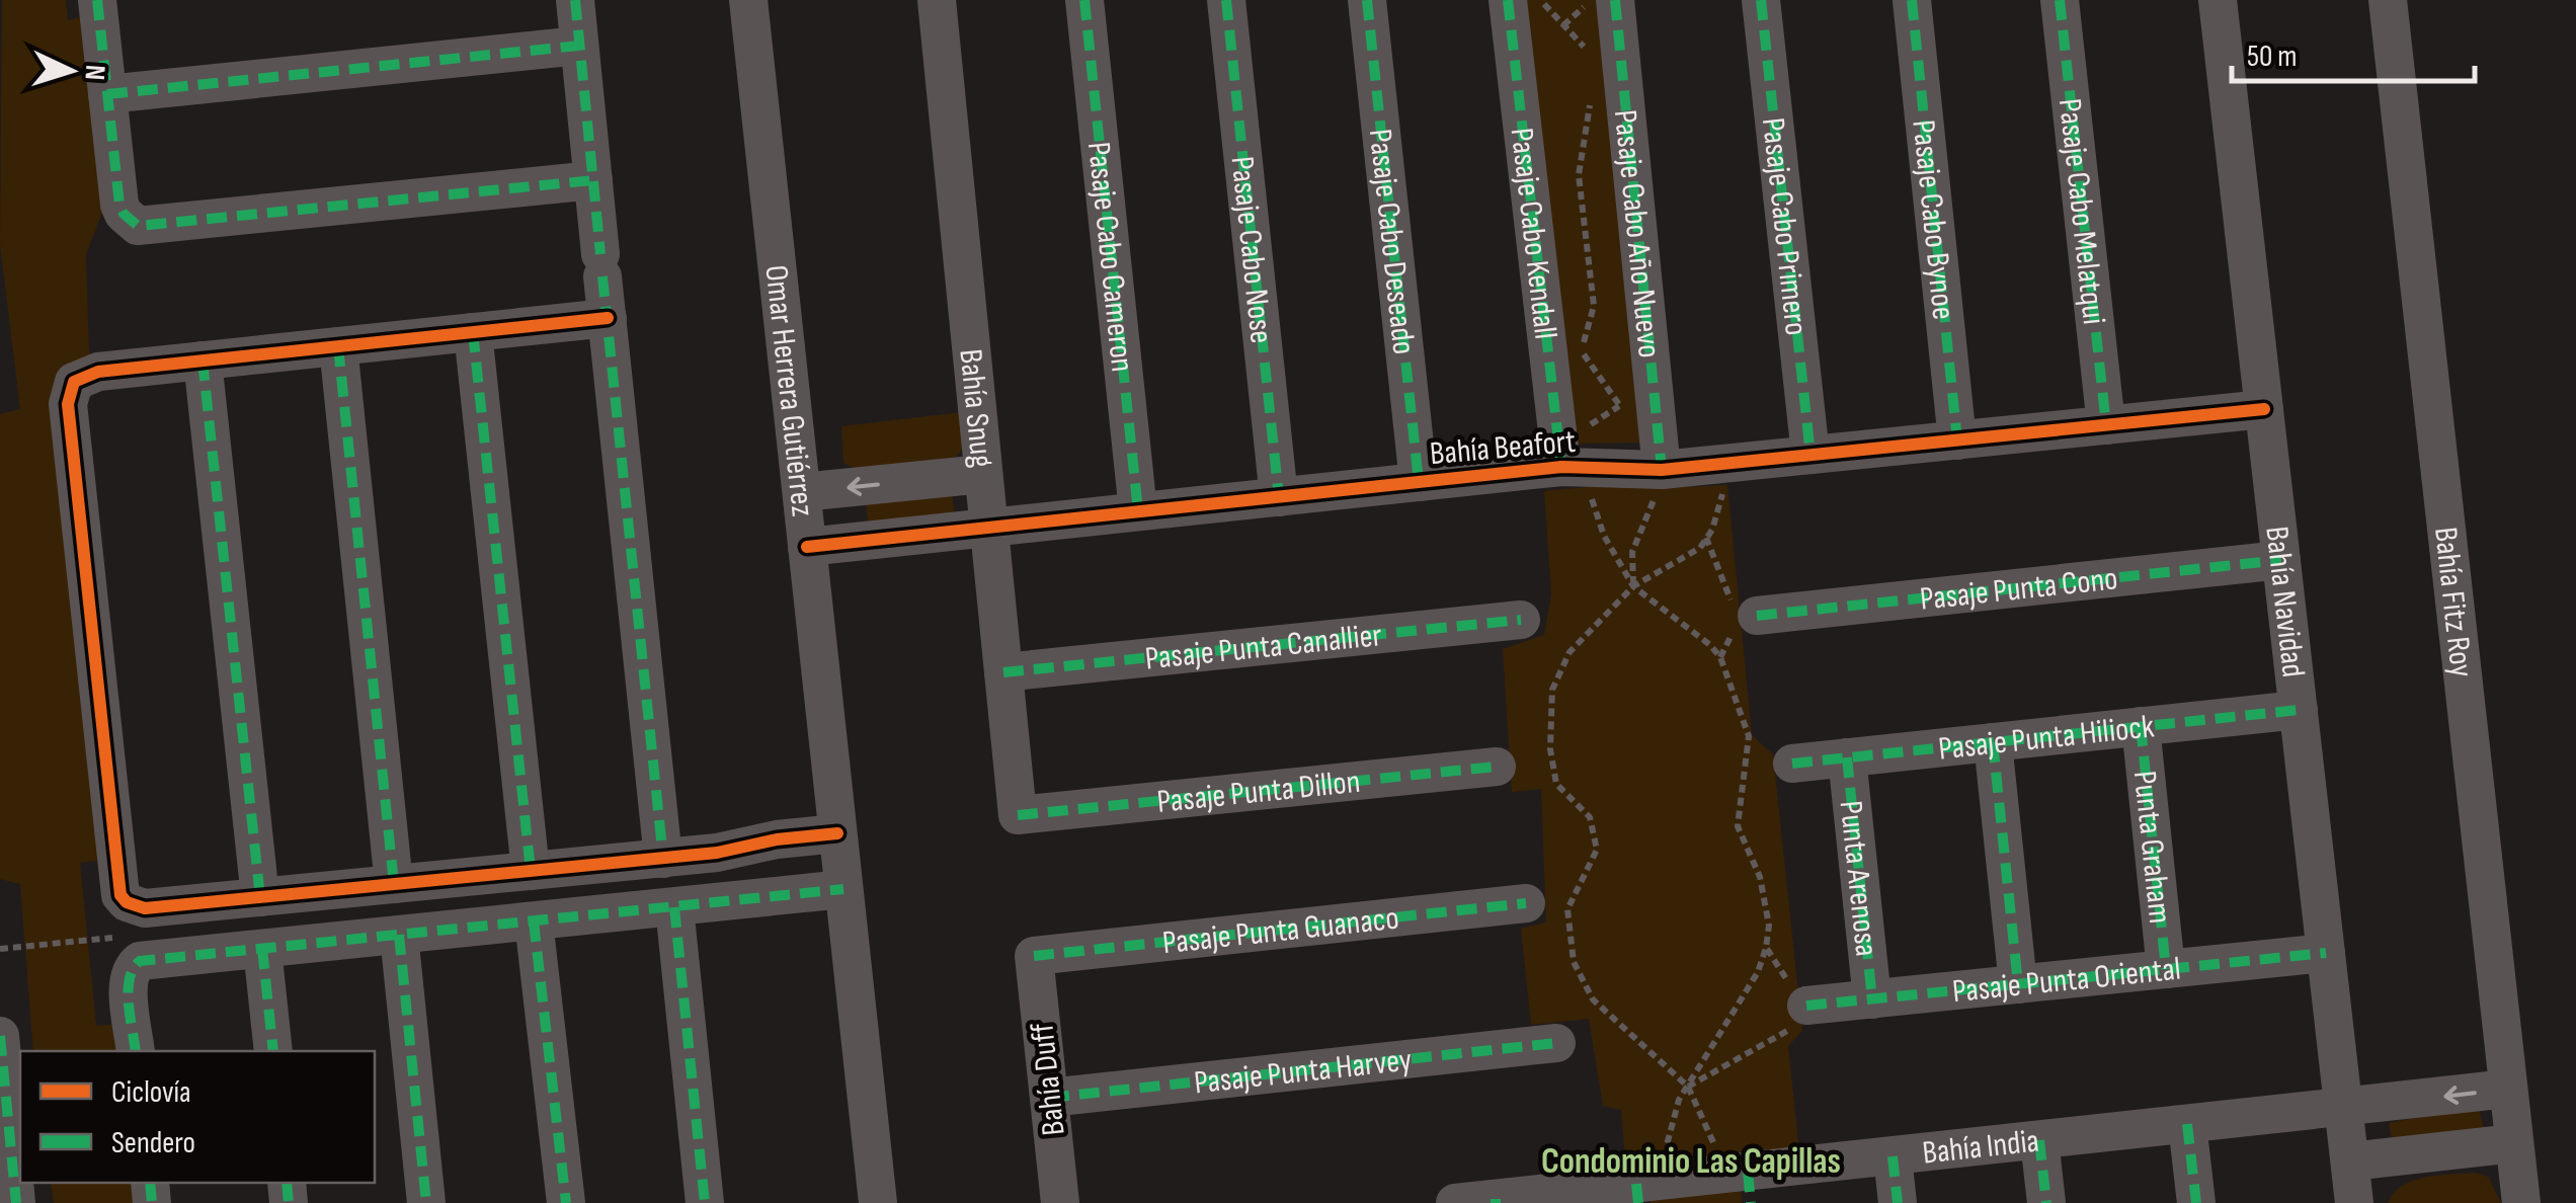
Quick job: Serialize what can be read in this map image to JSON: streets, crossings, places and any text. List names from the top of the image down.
{
  "streets": {
    "street": [
      "Pasaje Cabo Melatqui",
      "Pasaje Cabo Bynoe",
      "Pasaje Cabo Primero",
      "Pasaje Cabo Kendall",
      "Pasaje Cabo Año Nuevo",
      "Pasaje Cabo Deseado",
      "Pasaje Cabo Nose",
      "Pasaje Cabo Cameron",
      "Omar Herrera Gutiérrez",
      "Bahía Snug",
      "Bahía Beafort",
      "Pasaje Punta Cono",
      "Bahía Navidad",
      "Bahía Fitz Roy",
      "Pasaje Punta Canallier",
      "Pasaje Punta Hiliock",
      "Pasaje Punta Dillon",
      "Punta Graham",
      "Punta Arenosa",
      "Pasaje Punta Guanaco",
      "Pasaje Punta Oriental",
      "Pasaje Punta Harvey",
      "Bahía Duff",
      "Bahía India"
    ]
  },
  "crossings": [
    ["Pasaje Cabo Melatqui", "Bahía Beafort"],
    ["Pasaje Cabo Bynoe", "Bahía Beafort"],
    ["Pasaje Cabo Primero", "Bahía Beafort"],
    ["Pasaje Cabo Kendall", "Bahía Beafort"],
    ["Pasaje Cabo Año Nuevo", "Bahía Beafort"],
    ["Pasaje Cabo Deseado", "Bahía Beafort"],
    ["Pasaje Cabo Nose", "Bahía Beafort"],
    ["Pasaje Cabo Cameron", "Bahía Beafort"],
    ["Omar Herrera Gutiérrez", "Bahía Beafort"],
    ["Bahía Snug", "Bahía Beafort"],
    ["Bahía Snug", "Pasaje Punta Canallier"],
    ["Bahía Snug", "Pasaje Punta Dillon"],
    ["Bahía Beafort", "Bahía Navidad"],
    ["Pasaje Punta Cono", "Bahía Navidad"],
    ["Bahía Navidad", "Pasaje Punta Hiliock"],
    ["Bahía Navidad", "Pasaje Punta Oriental"],
    ["Bahía Navidad", "Bahía India"],
    ["Bahía Fitz Roy", "Bahía India"],
    ["Pasaje Punta Hiliock", "Punta Graham"],
    ["Pasaje Punta Hiliock", "Punta Arenosa"],
    ["Punta Graham", "Pasaje Punta Oriental"],
    ["Punta Arenosa", "Pasaje Punta Oriental"],
    ["Pasaje Punta Guanaco", "Bahía Duff"],
    ["Pasaje Punta Harvey", "Bahía Duff"]
  ],
  "districts": ["Condominio Las Capillas"],
  "legend": ["Ciclovía", "Sendero"],
  "scale_bar": "50 m",
  "north": "right"
}
